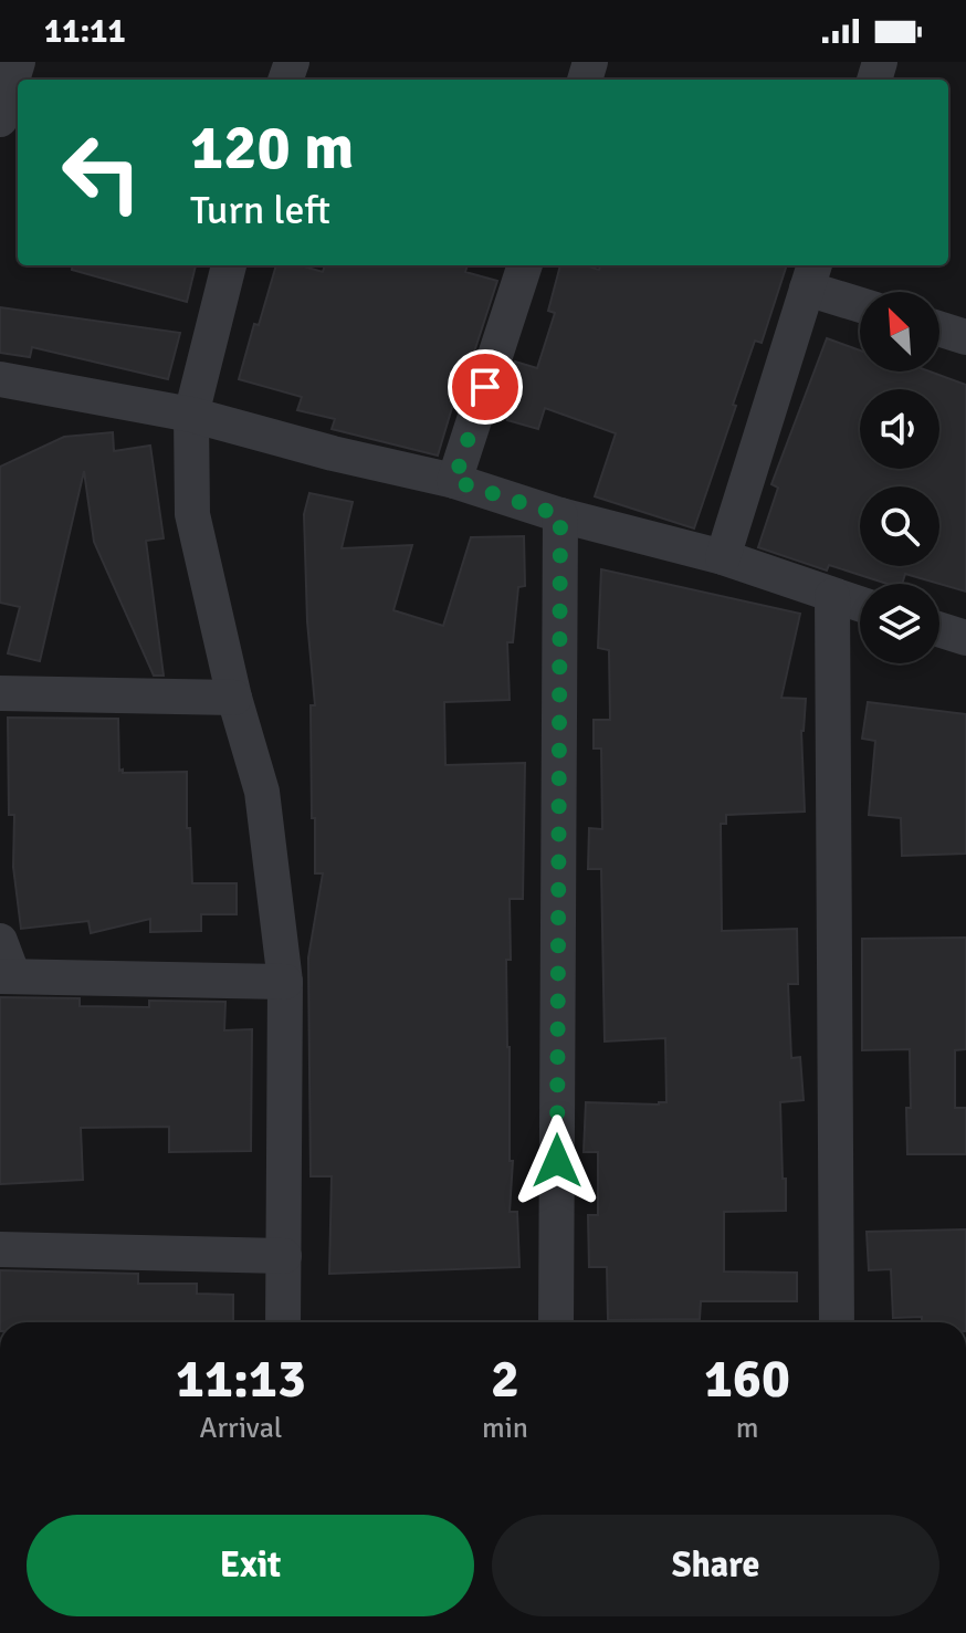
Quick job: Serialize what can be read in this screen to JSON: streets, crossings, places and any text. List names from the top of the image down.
{
  "north": "top left",
  "page": {
    "status": "11:11",
    "turn": ["120 m", "Turn left"],
    "eta": [
      "11:13",
      "Arrival",
      "2",
      "min",
      "160",
      "m"
    ],
    "buttons": ["Exit", "Share"]
  }
}
